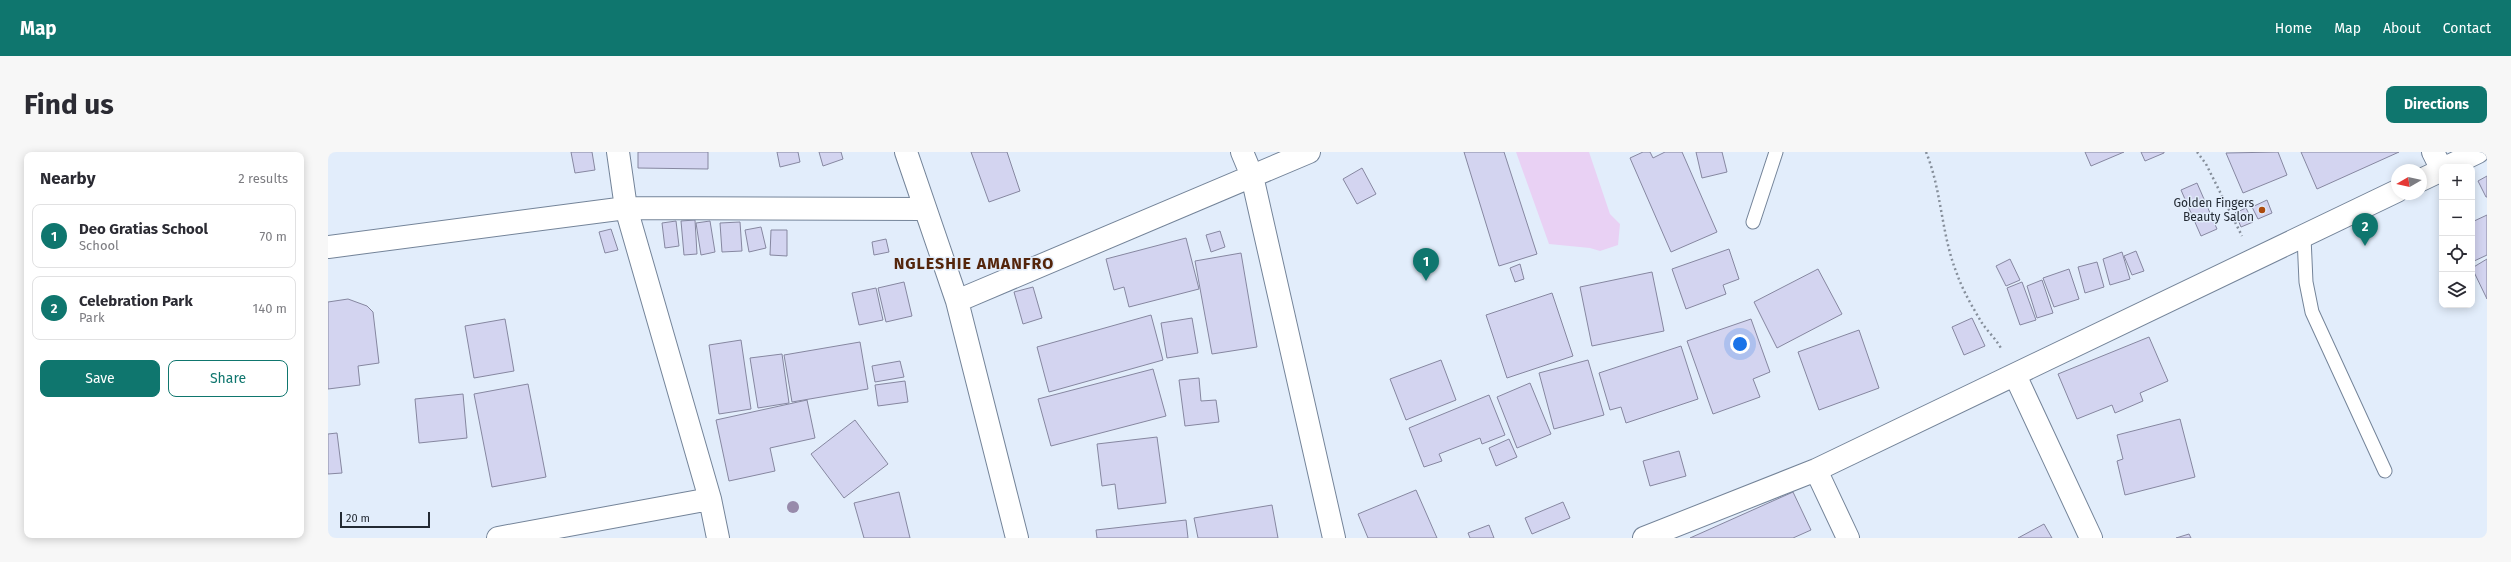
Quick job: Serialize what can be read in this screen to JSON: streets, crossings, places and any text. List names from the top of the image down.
{
  "districts": ["NGLESHIE AMANFRO"],
  "places": ["Golden Fingers Beauty Salon"],
  "scale_bar": "20 m",
  "north": "left",
  "page": {
    "header": "Map",
    "nav": [
      "Home",
      "Map",
      "About",
      "Contact"
    ],
    "buttons": [
      "Directions",
      ["Save", "Share"]
    ],
    "title": "Find us",
    "heading": ["Nearby", "2 results"],
    "map_buttons": ["+", "−"],
    "list": [
      {
        "mark": "1",
        "name": "Deo Gratias School",
        "note": "School",
        "value": "70 m"
      },
      {
        "mark": "2",
        "name": "Celebration Park",
        "note": "Park",
        "value": "140 m"
      }
    ],
    "pins": ["2", "1"],
    "scale": "20 m"
  }
}
